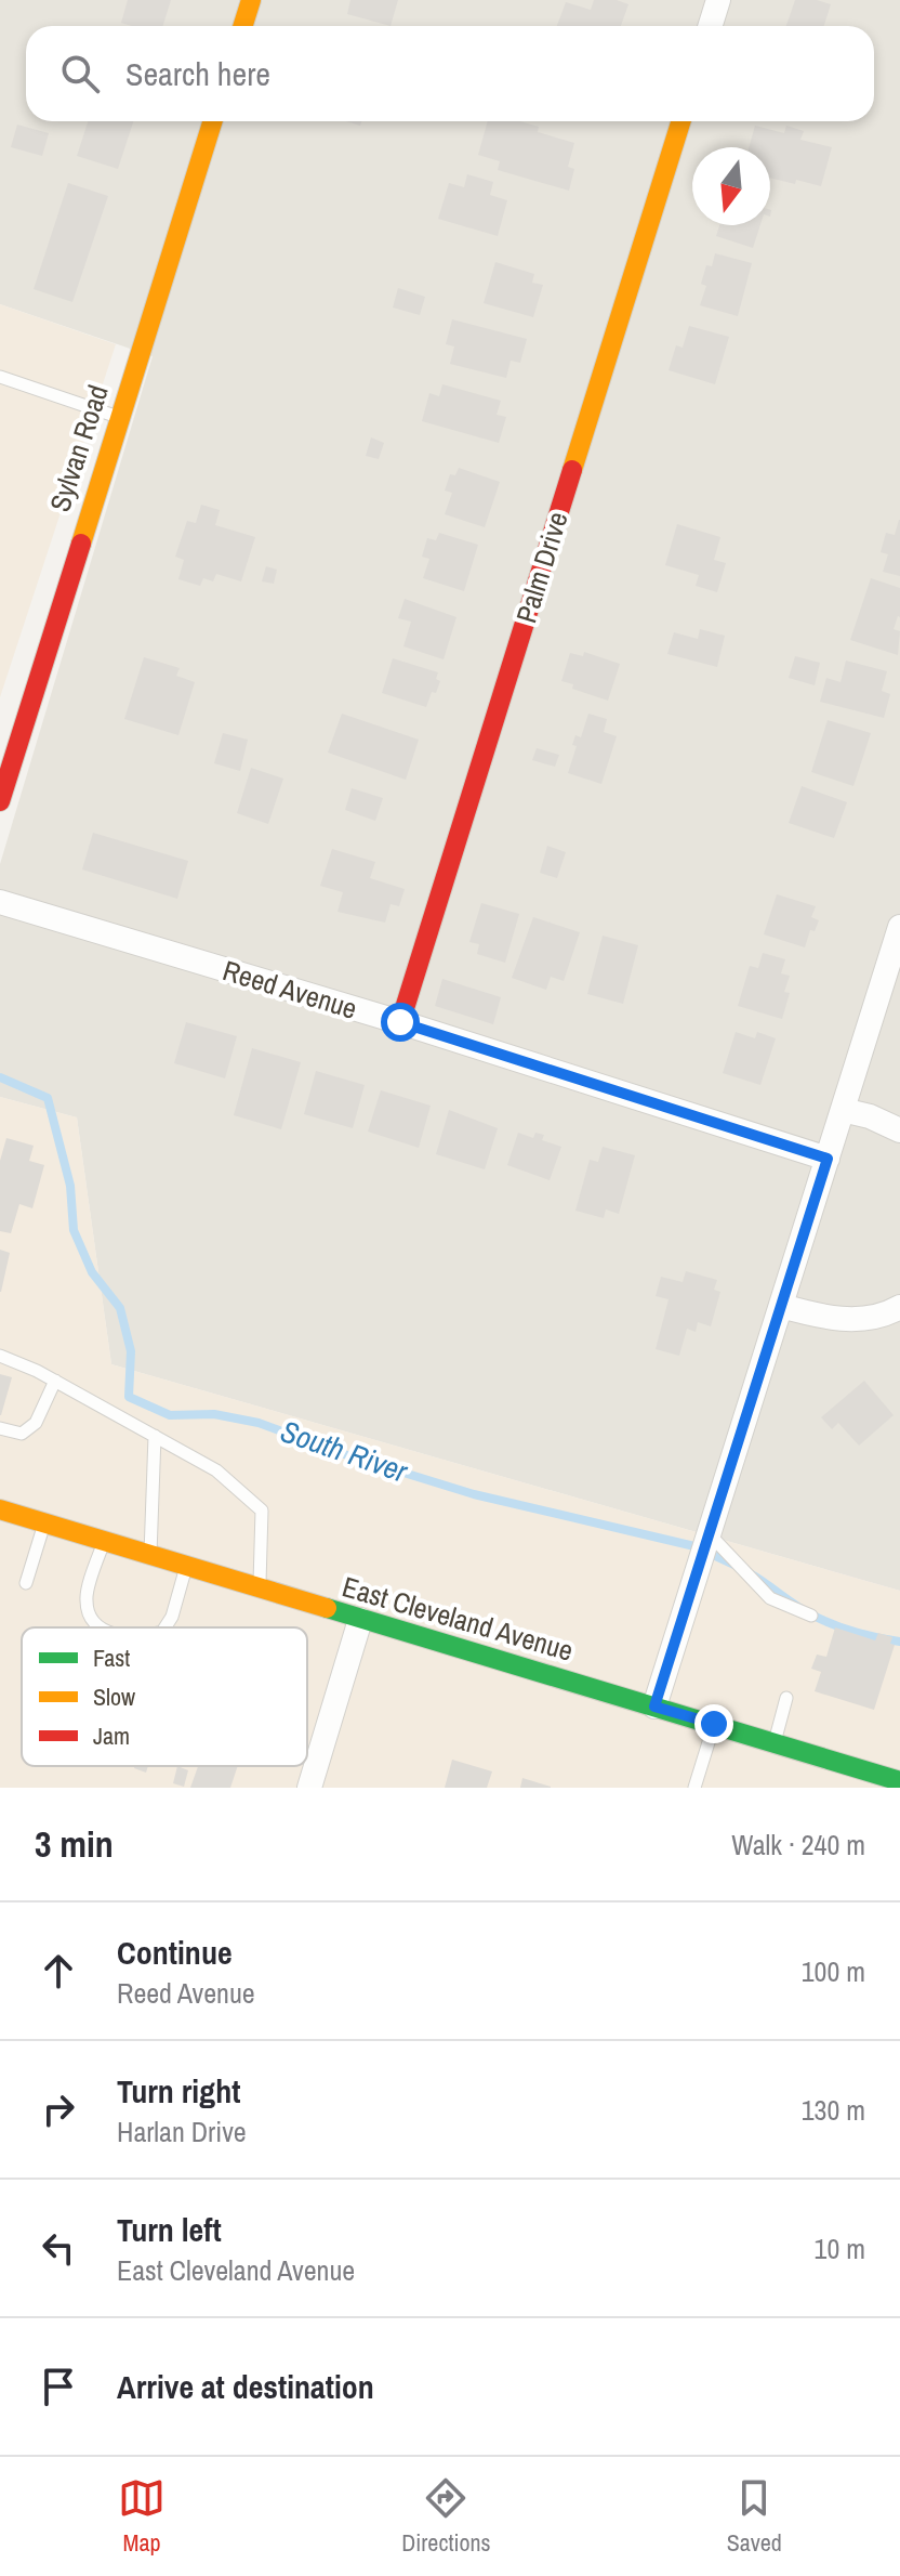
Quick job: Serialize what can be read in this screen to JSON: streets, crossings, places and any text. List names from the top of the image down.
{
  "streets": {
    "main road": ["Sylvan Road", "Palm Drive", "East Cleveland Avenue"],
    "street": ["Reed Avenue"]
  },
  "crossings": [
    ["Palm Drive", "Reed Avenue"]
  ],
  "water": ["South River"],
  "legend": ["Fast", "Slow", "Jam"],
  "north": "bottom",
  "page": {
    "search": "Search here",
    "heading": ["3 min", "Walk · 240 m"],
    "list": [
      ["Continue", "Reed Avenue", "100 m"],
      ["Turn right", "Harlan Drive", "130 m"],
      ["Turn left", "East Cleveland Avenue", "10 m"],
      "Arrive at destination"
    ],
    "nav": ["Map", "Directions", "Saved"]
  }
}
